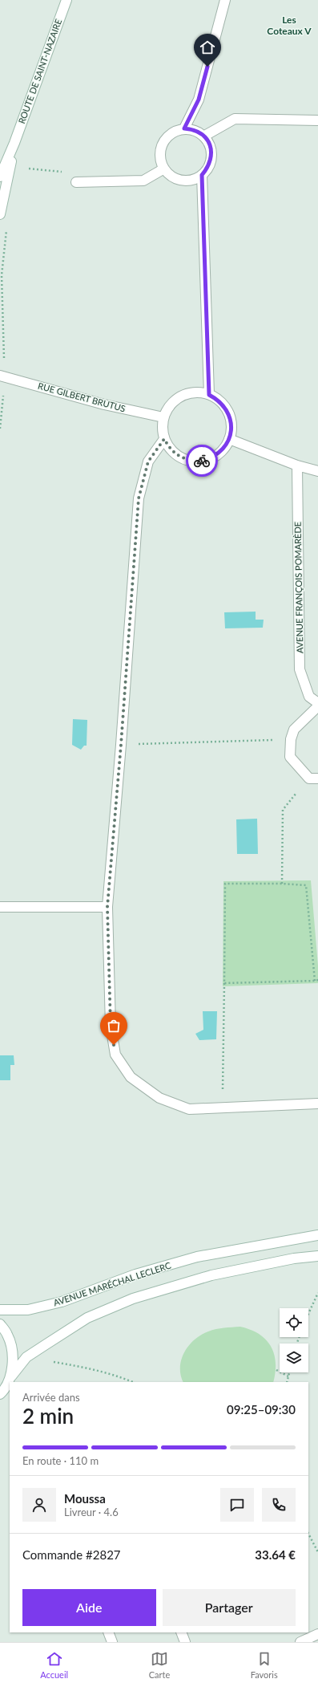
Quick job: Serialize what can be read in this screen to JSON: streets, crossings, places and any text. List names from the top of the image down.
{
  "streets": {
    "street": [
      "ROUTE DE SAINT-NAZAIRE",
      "RUE GILBERT BRUTUS",
      "AVENUE FRANÇOIS POMARÈDE",
      "AVENUE MARÉCHAL LECLERC"
    ]
  },
  "districts": ["Les Coteaux V"],
  "page": {
    "heading": ["2 min", "Arrivée dans", "09:25–09:30"],
    "panel": [
      "Moussa",
      "Livreur · 4.6",
      "Commande #2827",
      "33.64 €"
    ],
    "bar": "En route · 110 m",
    "buttons": ["Aide", "Partager"],
    "tabs": ["Accueil", "Carte", "Favoris"]
  }
}
